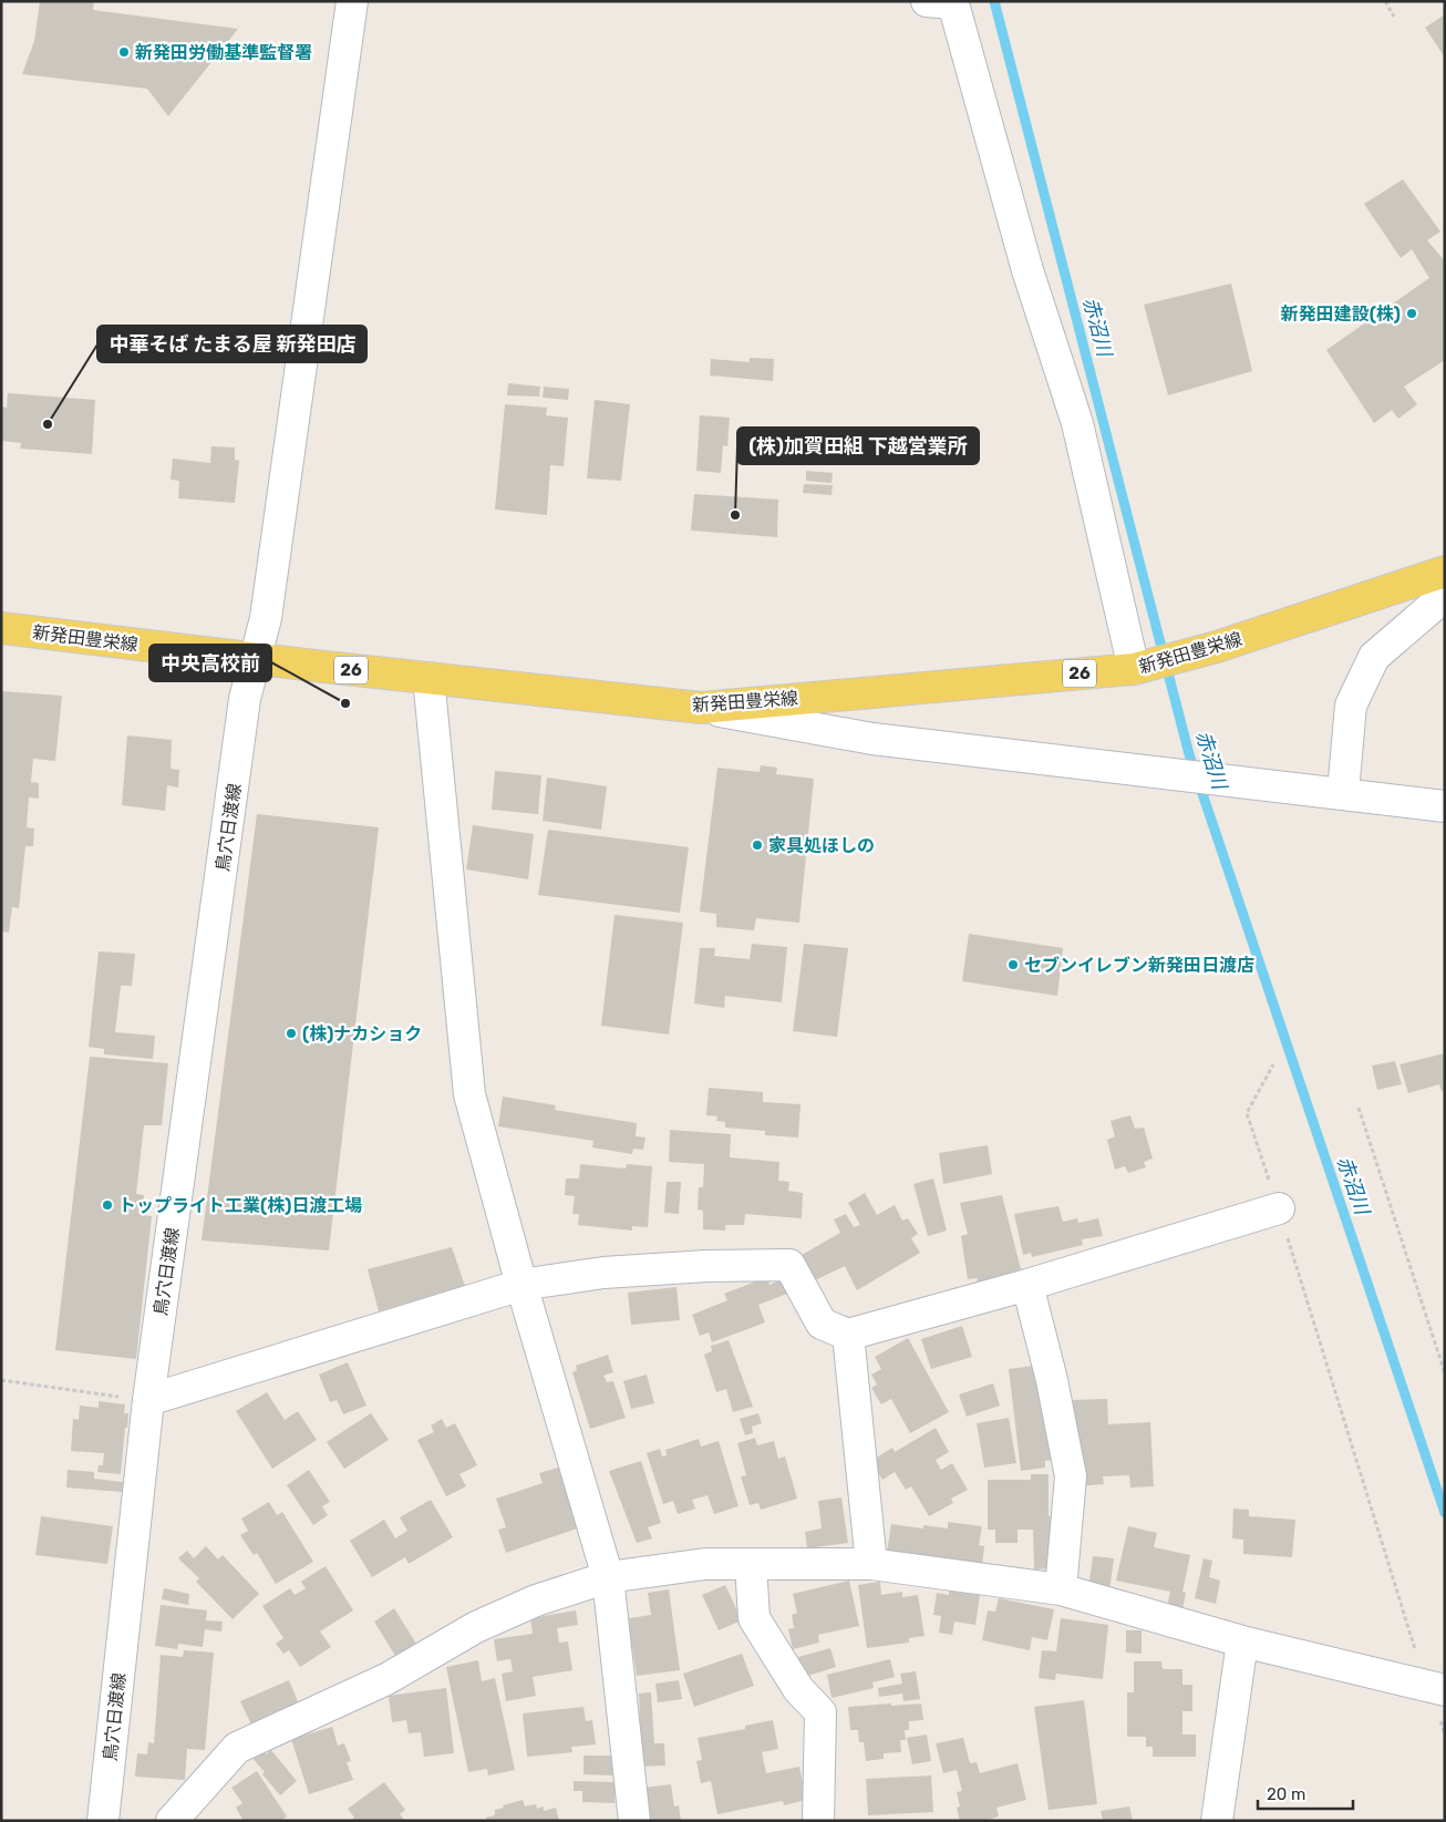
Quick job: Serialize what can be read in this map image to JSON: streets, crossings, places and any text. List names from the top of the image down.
{
  "streets": {
    "main road": ["新発田豊栄線", "26"],
    "street": ["鳥穴日渡線"]
  },
  "crossings": [
    ["新発田豊栄線", "鳥穴日渡線"]
  ],
  "water": ["赤沼川"],
  "places": [
    "新発田労働基準監督署",
    "新発田建設(株)",
    "中華そば たまる屋 新発田店",
    "(株)加賀田組 下越営業所",
    "中央高校前",
    "家具処ほしの",
    "セブンイレブン新発田日渡店",
    "(株)ナカショク",
    "トップライト工業(株)日渡工場"
  ],
  "scale_bar": "20 m"
}
